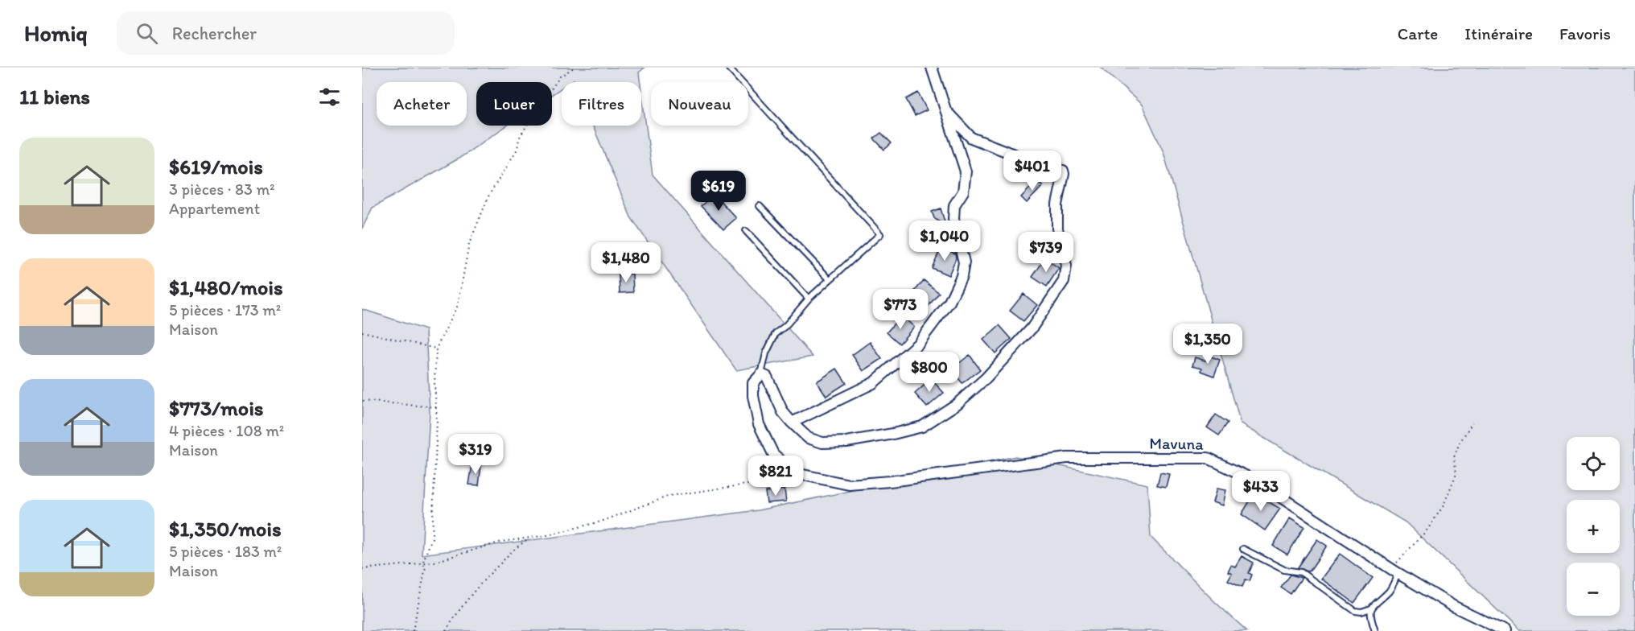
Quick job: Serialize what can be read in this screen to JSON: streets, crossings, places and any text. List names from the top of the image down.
{
  "streets": {
    "street": ["Mavuna"]
  },
  "page": {
    "header": "Homiq",
    "search": "Rechercher",
    "nav": ["Carte", "Itinéraire", "Favoris"],
    "heading": "11 biens",
    "chip": [
      "Acheter",
      "Louer",
      "Filtres",
      "Nouveau"
    ],
    "list": [
      {
        "name": "$619/mois",
        "note": "3 pièces · 83 m² · Appartement"
      },
      {
        "name": "$1,480/mois",
        "note": "5 pièces · 173 m² · Maison"
      },
      {
        "name": "$773/mois",
        "note": "4 pièces · 108 m² · Maison"
      },
      {
        "name": "$1,350/mois",
        "note": "5 pièces · 183 m² · Maison"
      }
    ],
    "price": [
      "$401",
      "$619",
      "$1,040",
      "$739",
      "$1,480",
      "$773",
      "$1,350",
      "$800",
      "$319",
      "$821",
      "$433"
    ],
    "map_buttons": ["+", "−"]
  }
}
